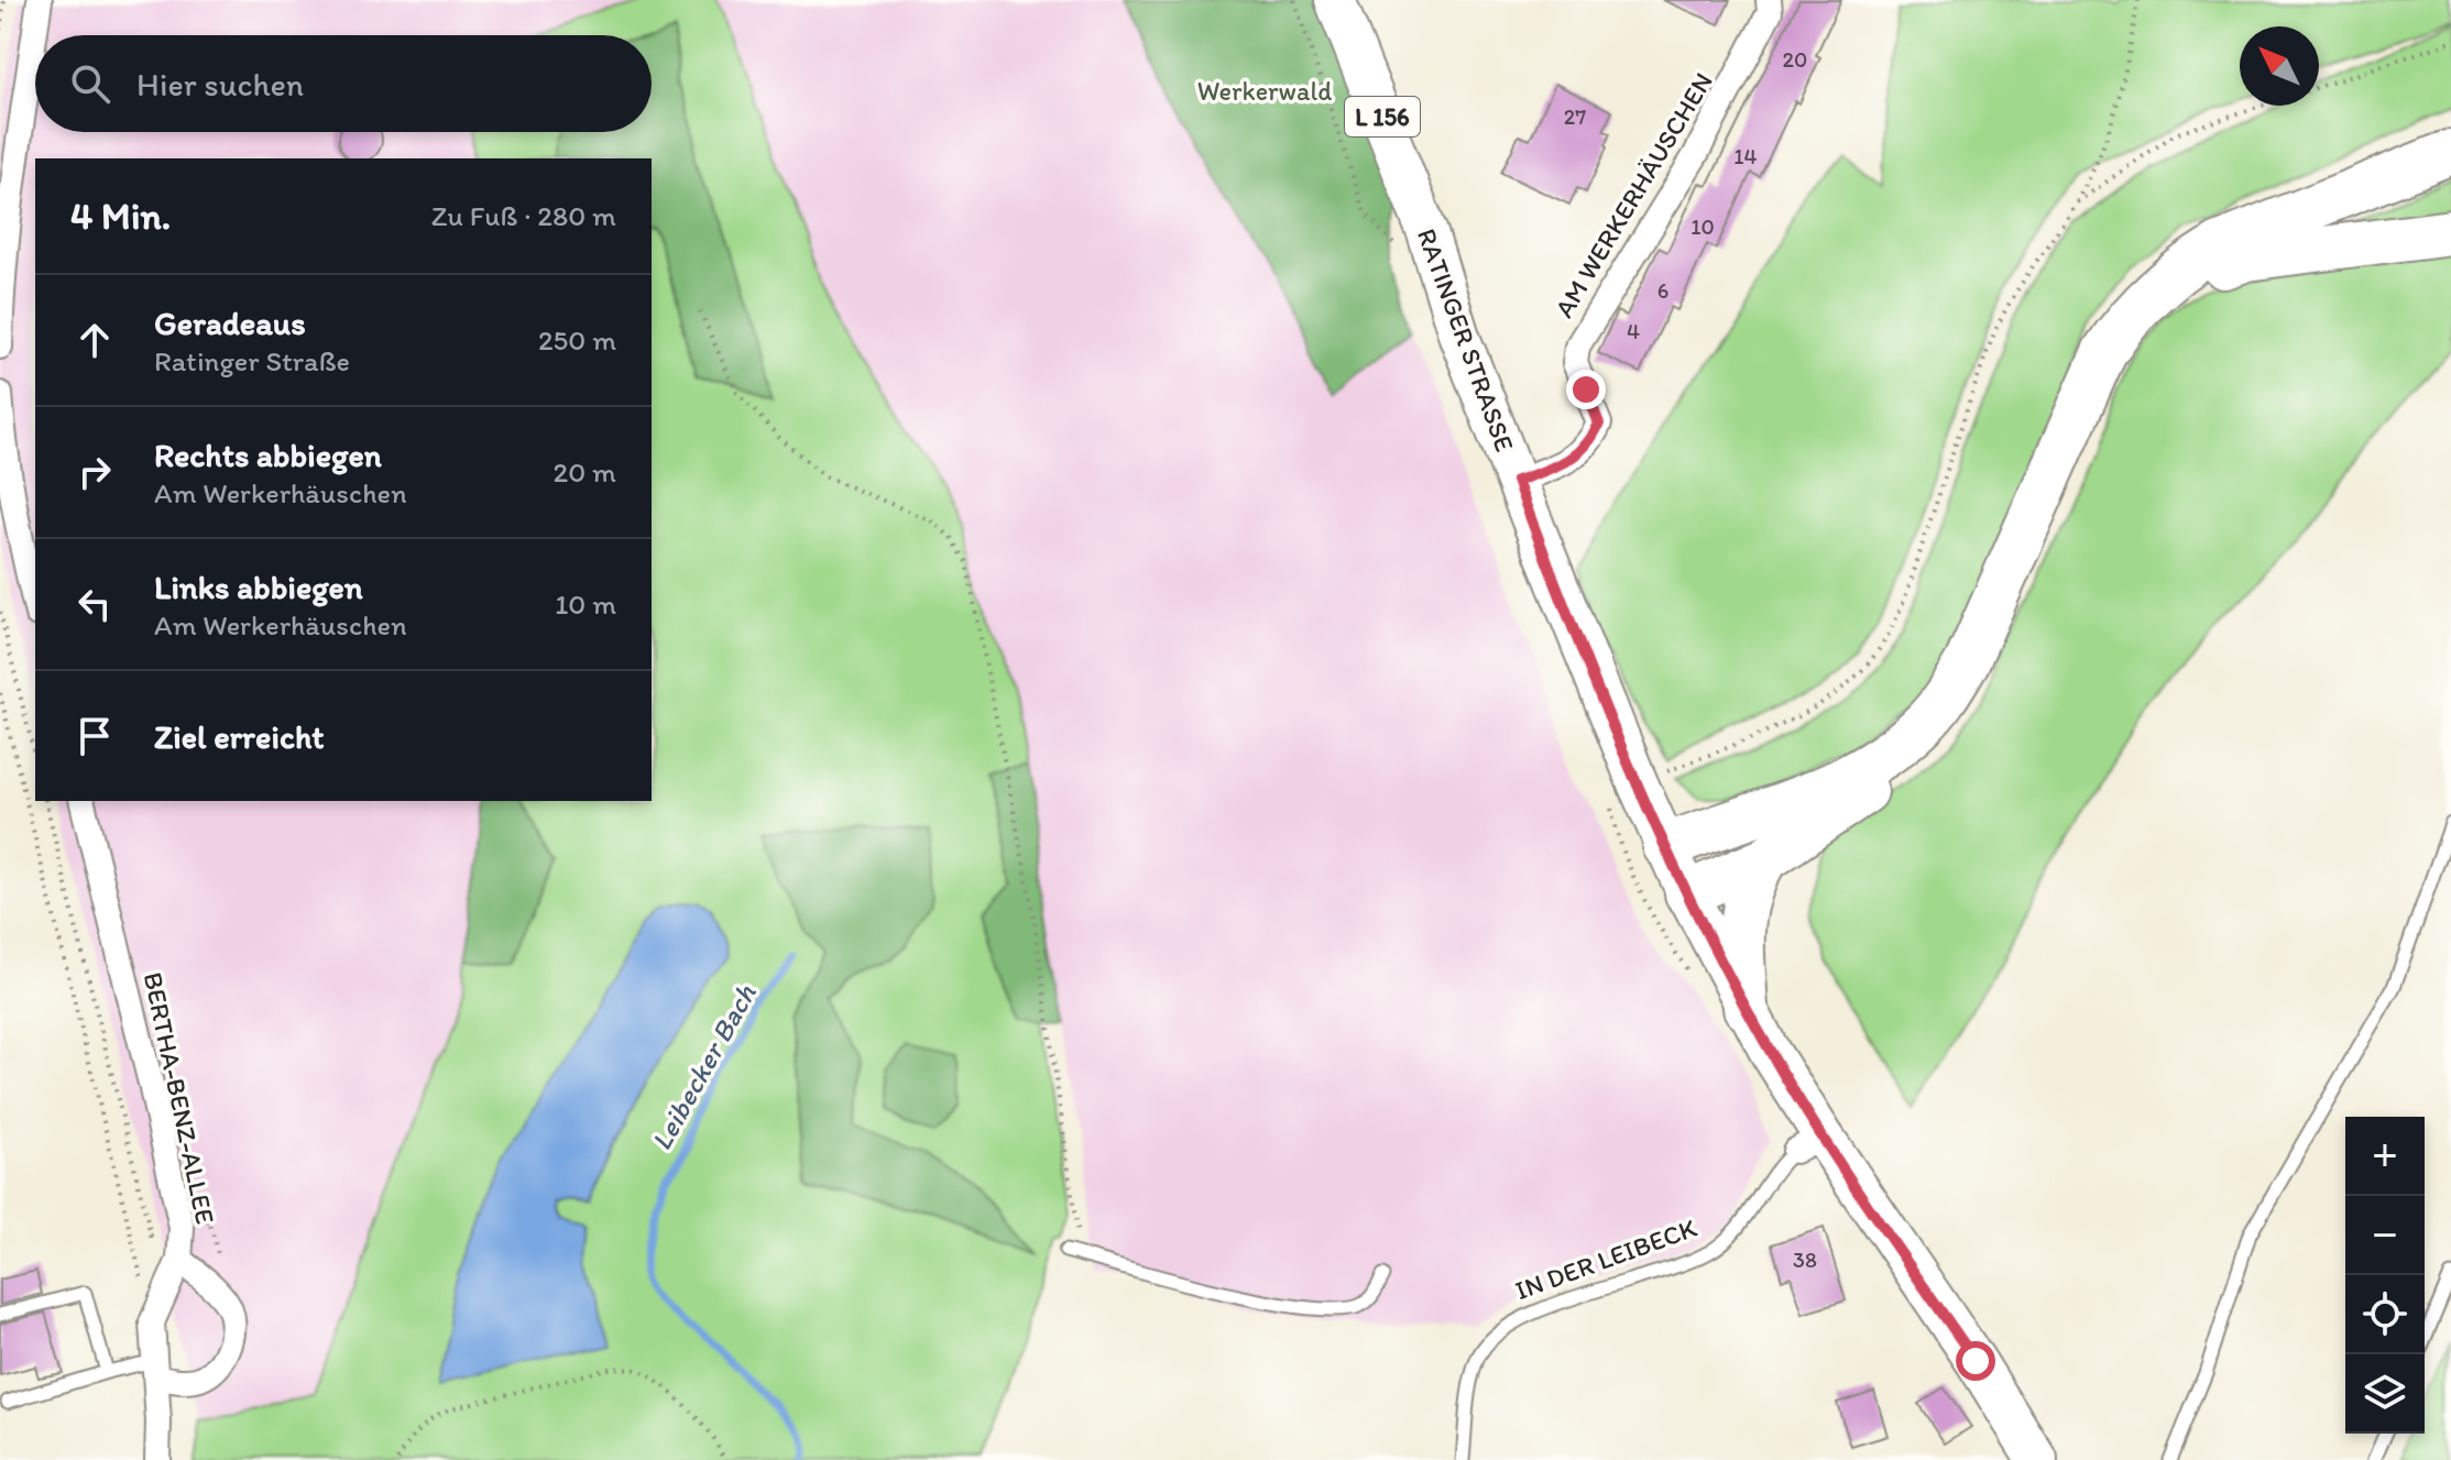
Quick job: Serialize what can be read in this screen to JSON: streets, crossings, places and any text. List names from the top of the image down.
{
  "streets": {
    "main road": ["L 156", "RATINGER STRASSE"],
    "street": ["AM WERKERHÄUSCHEN", "BERTHA-BENZ-ALLEE"],
    "lane": ["IN DER LEIBECK"]
  },
  "crossings": [
    ["AM WERKERHÄUSCHEN", "RATINGER STRASSE"],
    ["RATINGER STRASSE", "IN DER LEIBECK"]
  ],
  "water": ["Leibecker Bach"],
  "parks": ["Werkerwald"],
  "house_numbers": [
    "20",
    "27",
    "14",
    "10",
    "6",
    "4",
    "38"
  ],
  "north": "top left",
  "page": {
    "search": "Hier suchen",
    "heading": ["4 Min.", "Zu Fuß · 280 m"],
    "list": [
      ["Geradeaus", "Ratinger Straße", "250 m"],
      ["Rechts abbiegen", "Am Werkerhäuschen", "20 m"],
      ["Links abbiegen", "Am Werkerhäuschen", "10 m"],
      "Ziel erreicht"
    ],
    "map_buttons": ["+", "−"]
  }
}
